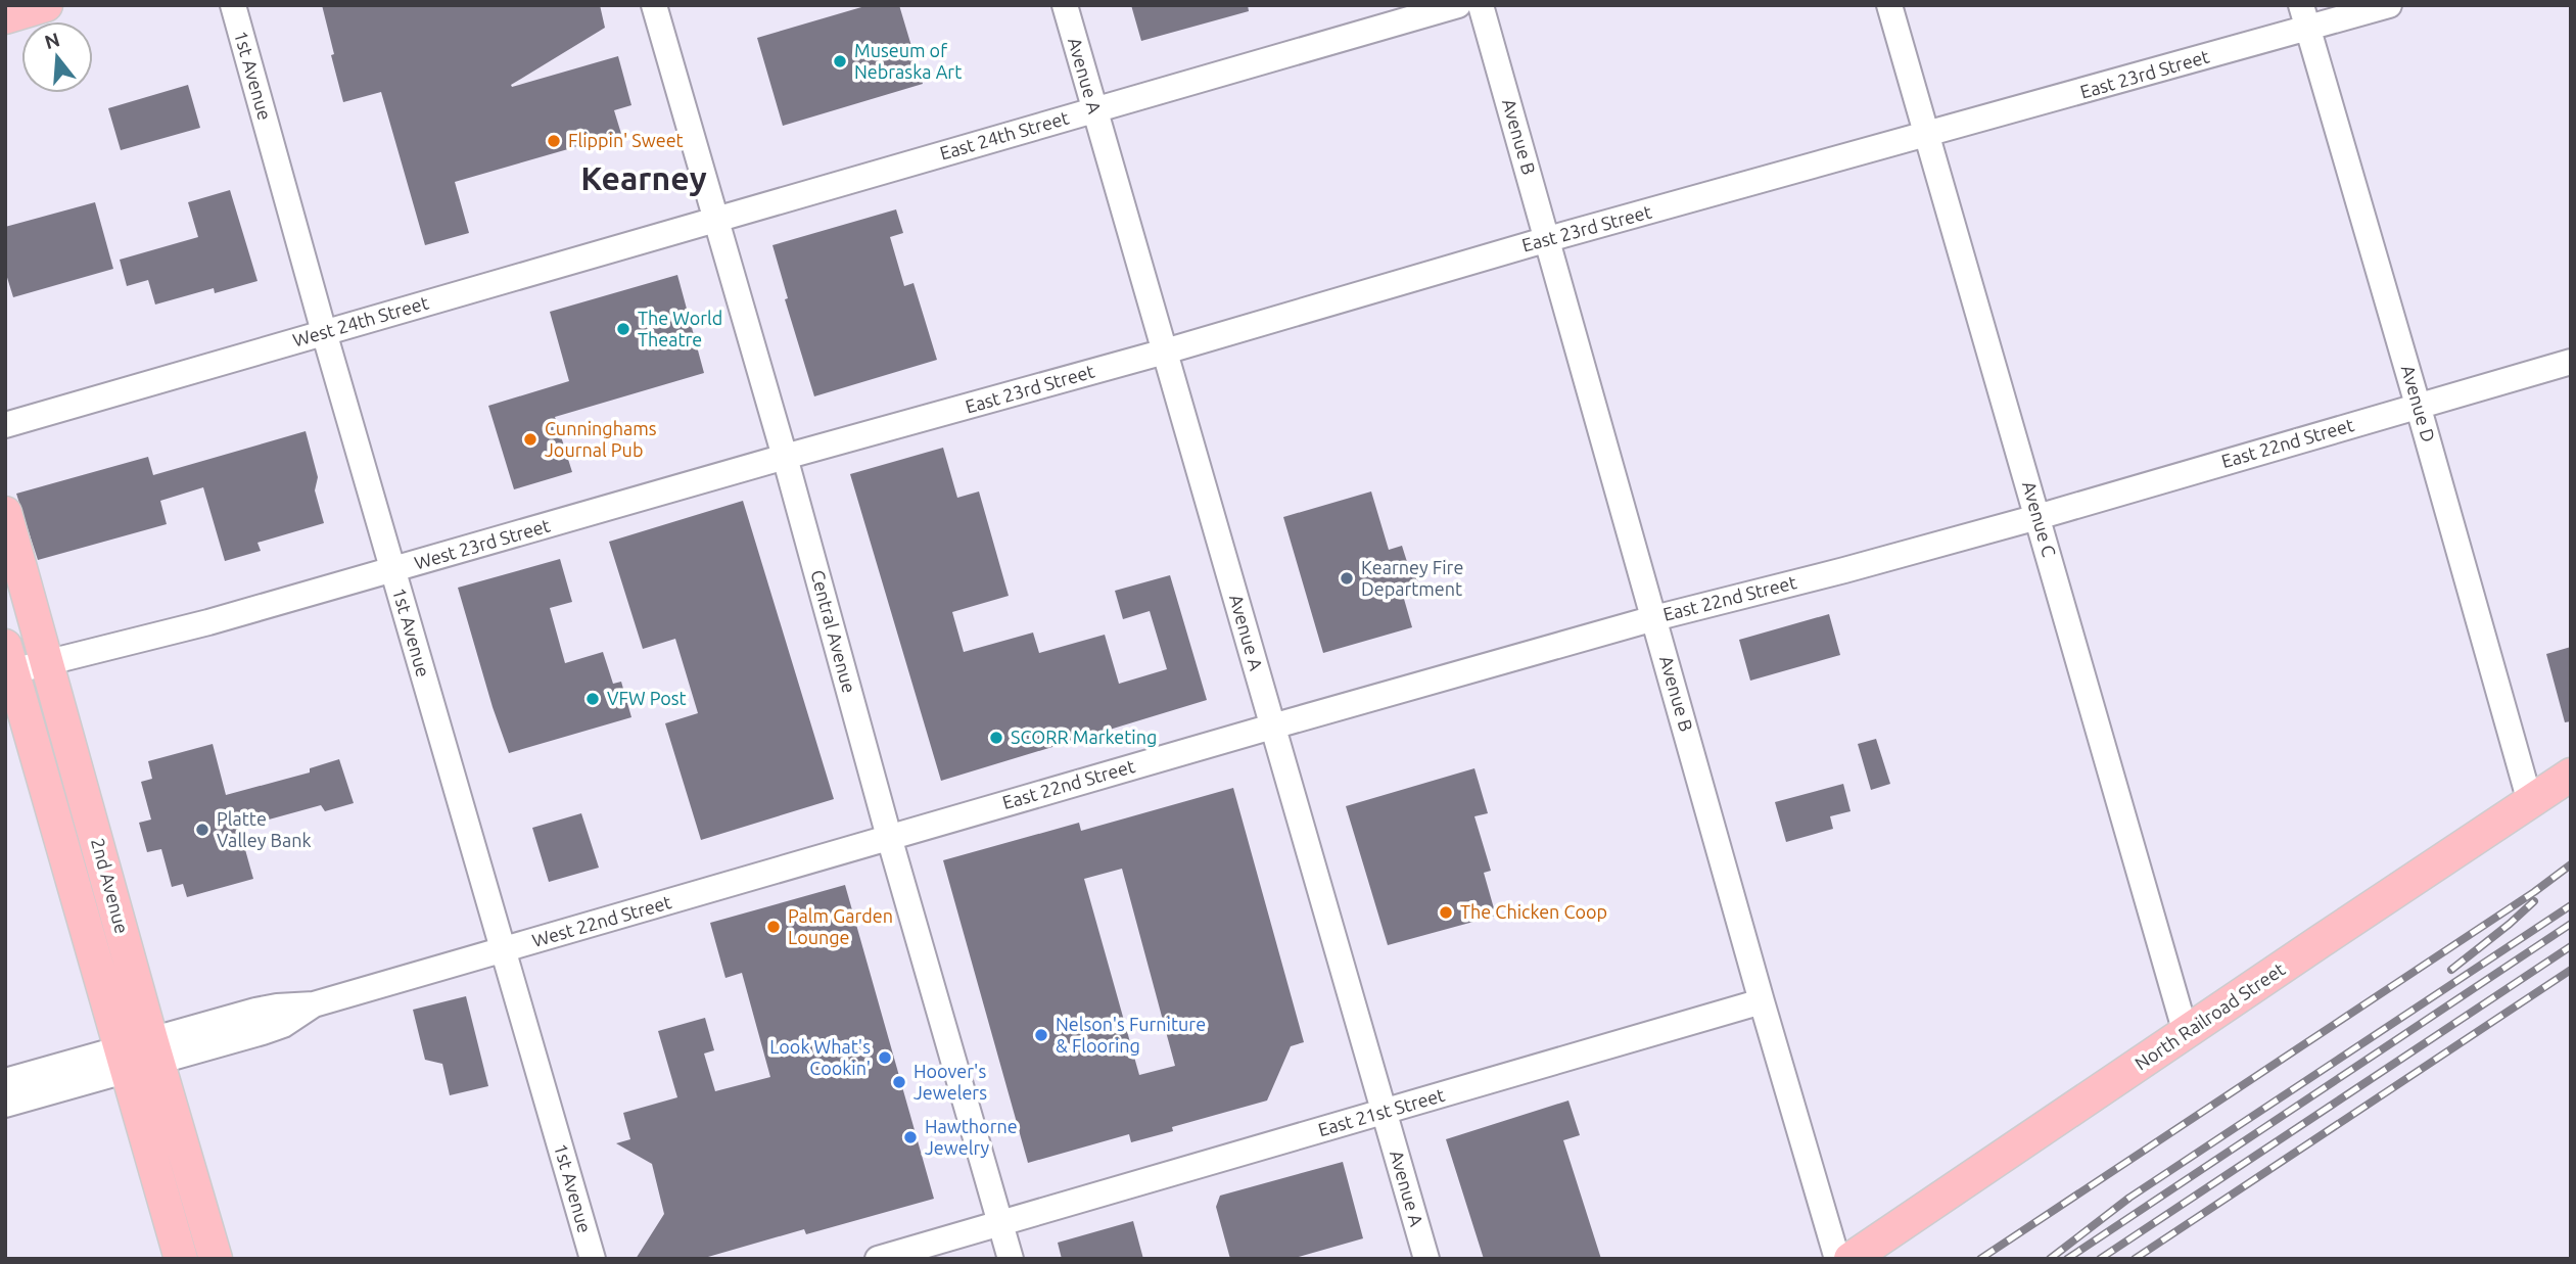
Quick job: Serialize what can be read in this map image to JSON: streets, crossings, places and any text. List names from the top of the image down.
{
  "streets": {
    "main road": ["2nd Avenue", "North Railroad Street"],
    "street": [
      "East 23rd Street",
      "1st Avenue",
      "Avenue A",
      "East 24th Street",
      "Avenue B",
      "West 24th Street",
      "Avenue D",
      "East 22nd Street",
      "Avenue C",
      "West 23rd Street",
      "Central Avenue",
      "West 22nd Street",
      "East 21st Street"
    ]
  },
  "crossings": [
    ["East 23rd Street", "Avenue A"],
    ["East 23rd Street", "Avenue B"],
    ["East 23rd Street", "Avenue D"],
    ["East 23rd Street", "Avenue C"],
    ["East 23rd Street", "West 23rd Street"],
    ["East 23rd Street", "Central Avenue"],
    ["1st Avenue", "West 24th Street"],
    ["1st Avenue", "West 23rd Street"],
    ["1st Avenue", "West 22nd Street"],
    ["Avenue A", "East 24th Street"],
    ["Avenue A", "East 22nd Street"],
    ["Avenue A", "East 21st Street"],
    ["East 24th Street", "West 24th Street"],
    ["East 24th Street", "Central Avenue"],
    ["Avenue B", "East 22nd Street"],
    ["Avenue B", "East 21st Street"],
    ["West 24th Street", "Central Avenue"],
    ["Avenue D", "East 22nd Street"],
    ["Avenue D", "North Railroad Street"],
    ["East 22nd Street", "Avenue C"],
    ["East 22nd Street", "Central Avenue"],
    ["East 22nd Street", "West 22nd Street"],
    ["Avenue C", "North Railroad Street"],
    ["West 23rd Street", "Central Avenue"],
    ["West 23rd Street", "2nd Avenue"],
    ["Central Avenue", "West 22nd Street"],
    ["Central Avenue", "East 21st Street"],
    ["2nd Avenue", "West 22nd Street"]
  ],
  "districts": ["Kearney"],
  "places": [
    "Museum of Nebraska Art",
    "Flippin' Sweet",
    "The World Theatre",
    "Cunninghams Journal Pub",
    "Kearney Fire Department",
    "VFW Post",
    "SCORR Marketing",
    "Platte Valley Bank",
    "The Chicken Coop",
    "Palm Garden Lounge",
    "Nelson's Furniture & Flooring",
    "Look What's Cookin'",
    "Hoover's Jewelers",
    "Hawthorne Jewelry"
  ],
  "north": "top"
}
